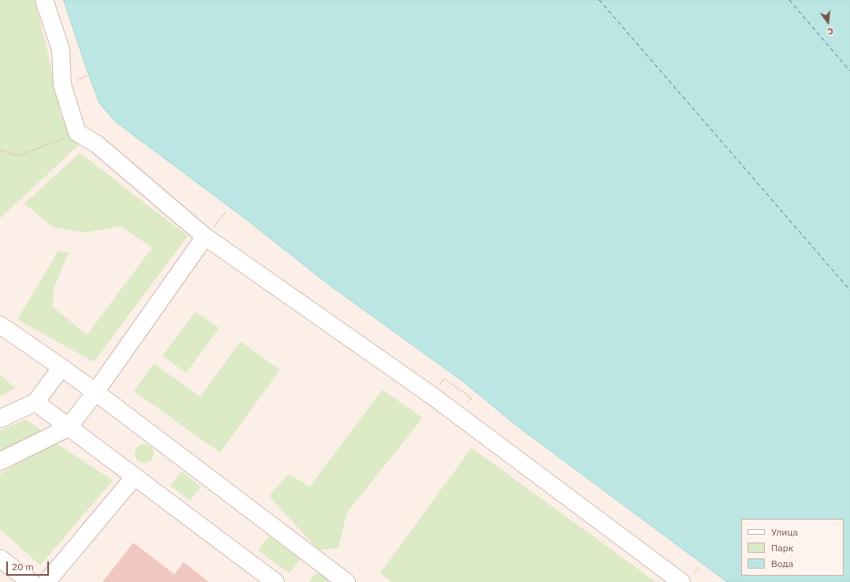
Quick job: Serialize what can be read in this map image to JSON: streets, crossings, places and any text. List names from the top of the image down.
{
  "legend": ["Улица", "Парк", "Вода"],
  "scale_bar": "20 m",
  "north": "bottom"
}
